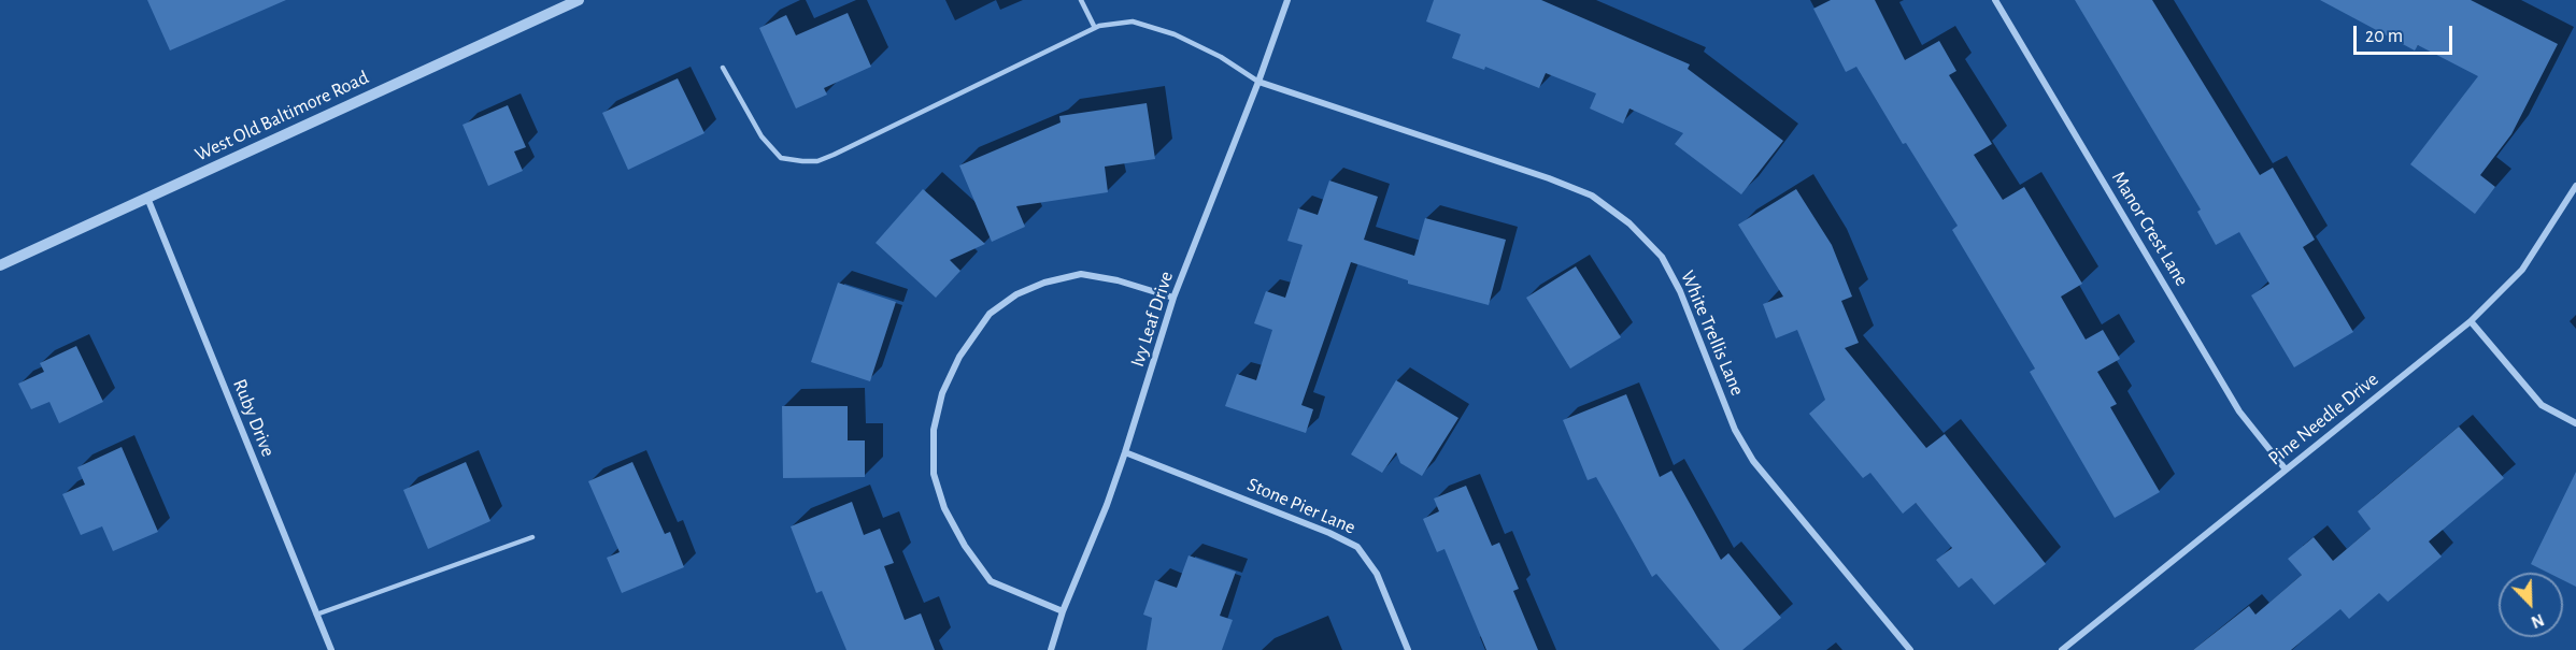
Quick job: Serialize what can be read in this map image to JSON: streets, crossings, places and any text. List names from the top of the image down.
{
  "streets": {
    "street": [
      "West Old Baltimore Road",
      "Manor Crest Lane",
      "Ivy Leaf Drive",
      "White Trellis Lane",
      "Ruby Drive",
      "Pine Needle Drive",
      "Stone Pier Lane"
    ]
  },
  "crossings": [
    ["West Old Baltimore Road", "Ruby Drive"],
    ["Manor Crest Lane", "Pine Needle Drive"],
    ["Ivy Leaf Drive", "White Trellis Lane"],
    ["Ivy Leaf Drive", "Stone Pier Lane"]
  ],
  "scale_bar": "20 m",
  "north": "bottom right"
}
